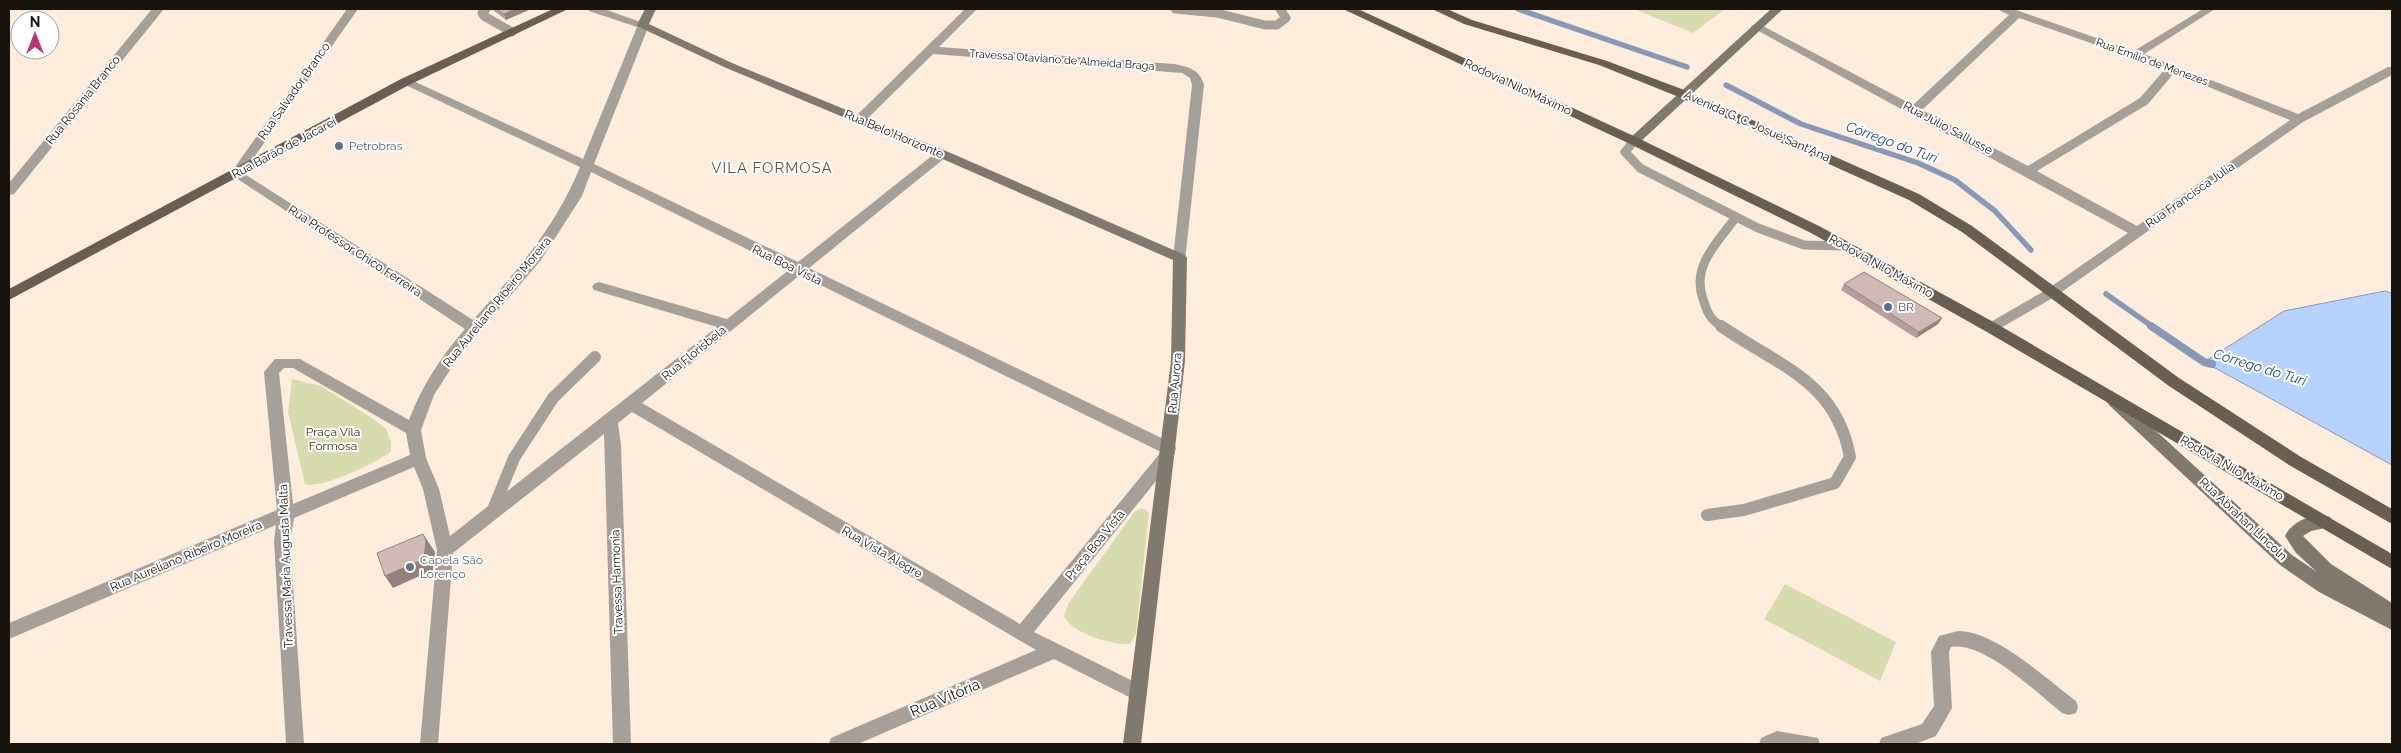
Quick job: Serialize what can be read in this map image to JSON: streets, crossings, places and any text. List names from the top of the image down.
{
  "streets": {
    "main road": ["Rodovia Nilo Máximo", "Avenida G. C. Josué Sant'Ana", "Rua Barão de Jacareí"],
    "street": [
      "Travessa Otaviano de Almeida Braga",
      "Rua Emílio de Menezes",
      "Rua Salvador Branco",
      "Rua Rosania Branco",
      "Rua Júlio Sallusse",
      "Rua Belo Horizonte",
      "Rua Francisca Júlia",
      "Rua Professor Chico Ferreira",
      "Rua Boa Vista",
      "Rua Aureliano Ribeiro Moreira",
      "Rua Florisbela",
      "Rua Aurora",
      "Rua Abrahan Lincoln",
      "Praça Boa Vista",
      "Rua Vista Alegre",
      "Travessa Maria Augusta Malta",
      "Travessa Harmonia",
      "Rua Vitória"
    ]
  },
  "crossings": [
    ["Travessa Otaviano de Almeida Braga", "Rua Aurora"],
    ["Rua Emílio de Menezes", "Rua Francisca Júlia"],
    ["Rodovia Nilo Máximo", "Rua Francisca Júlia"],
    ["Rodovia Nilo Máximo", "Rua Abrahan Lincoln"],
    ["Rua Salvador Branco", "Rua Barão de Jacareí"],
    ["Rua Salvador Branco", "Rua Professor Chico Ferreira"],
    ["Avenida G. C. Josué Sant'Ana", "Rua Francisca Júlia"],
    ["Rua Júlio Sallusse", "Rua Francisca Júlia"],
    ["Rua Belo Horizonte", "Rua Aureliano Ribeiro Moreira"],
    ["Rua Belo Horizonte", "Rua Florisbela"],
    ["Rua Belo Horizonte", "Rua Aurora"],
    ["Rua Barão de Jacareí", "Rua Professor Chico Ferreira"],
    ["Rua Barão de Jacareí", "Rua Boa Vista"],
    ["Rua Professor Chico Ferreira", "Rua Aureliano Ribeiro Moreira"],
    ["Rua Boa Vista", "Rua Aureliano Ribeiro Moreira"],
    ["Rua Boa Vista", "Rua Florisbela"],
    ["Rua Boa Vista", "Rua Aurora"],
    ["Rua Boa Vista", "Praça Boa Vista"],
    ["Rua Aureliano Ribeiro Moreira", "Travessa Maria Augusta Malta"],
    ["Rua Florisbela", "Rua Vista Alegre"],
    ["Rua Florisbela", "Travessa Harmonia"],
    ["Rua Aurora", "Praça Boa Vista"],
    ["Rua Aurora", "Rua Vista Alegre"],
    ["Praça Boa Vista", "Rua Vista Alegre"],
    ["Rua Vista Alegre", "Rua Vitória"]
  ],
  "districts": ["VILA FORMOSA"],
  "water": ["Córrego do Turi"],
  "parks": ["Praça Vila Formosa"],
  "places": ["Petrobras", "BR", "Capela São Lorenço"],
  "north": "top"
}
